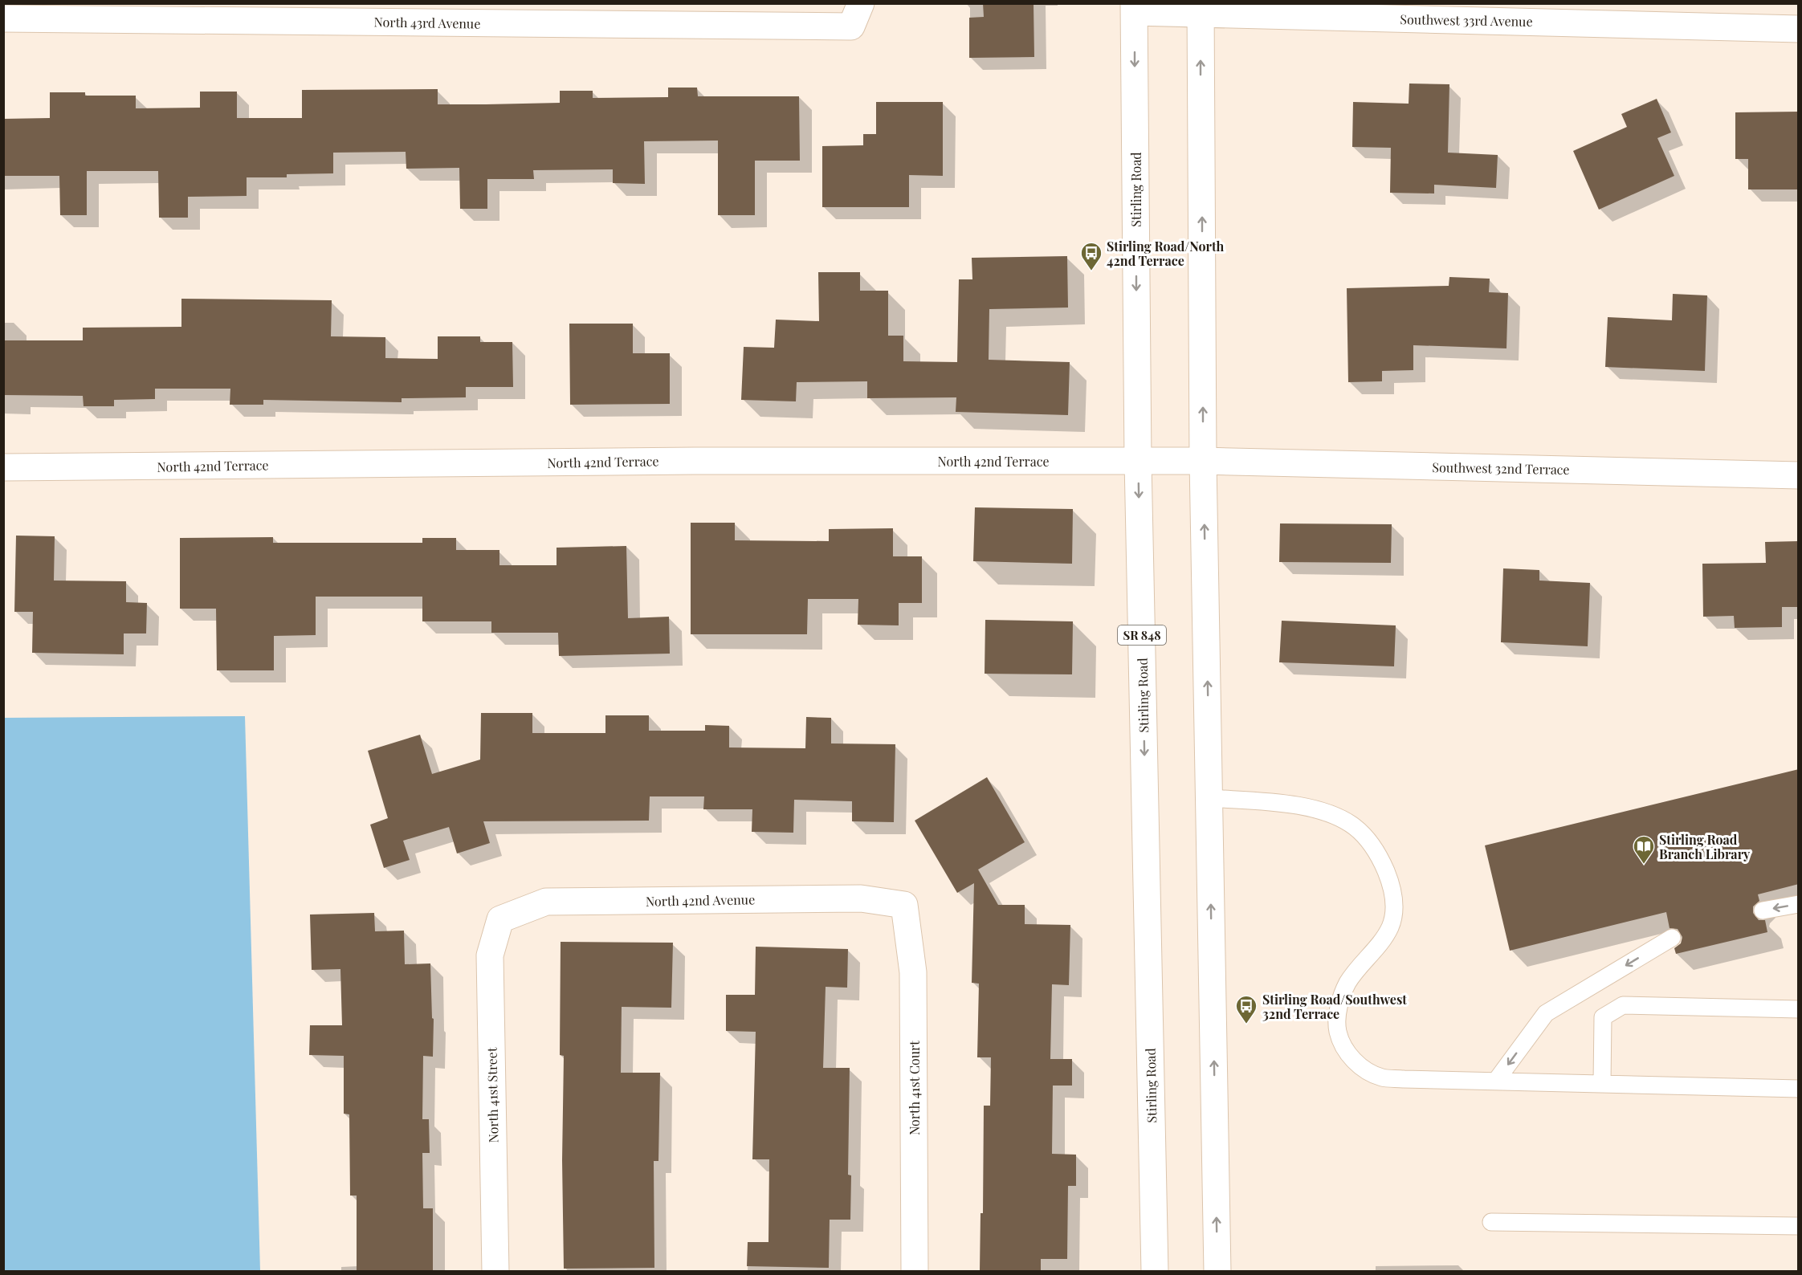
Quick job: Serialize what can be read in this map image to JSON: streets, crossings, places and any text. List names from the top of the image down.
{
  "streets": {
    "street": [
      "Southwest 33rd Avenue",
      "North 43rd Avenue",
      "Stirling Road",
      "North 42nd Terrace",
      "Southwest 32nd Terrace",
      "SR 848",
      "North 42nd Avenue",
      "North 41st Court",
      "North 41st Street"
    ]
  },
  "crossings": [
    ["Southwest 33rd Avenue", "Stirling Road"],
    ["Stirling Road", "North 42nd Terrace"],
    ["North 42nd Terrace", "Southwest 32nd Terrace"],
    ["North 42nd Avenue", "North 41st Court"],
    ["North 42nd Avenue", "North 41st Street"]
  ],
  "places": {
    "bus stop": ["Stirling Road/North 42nd Terrace", "Stirling Road/Southwest 32nd Terrace"],
    "library": ["Stirling Road Branch Library"]
  }
}
